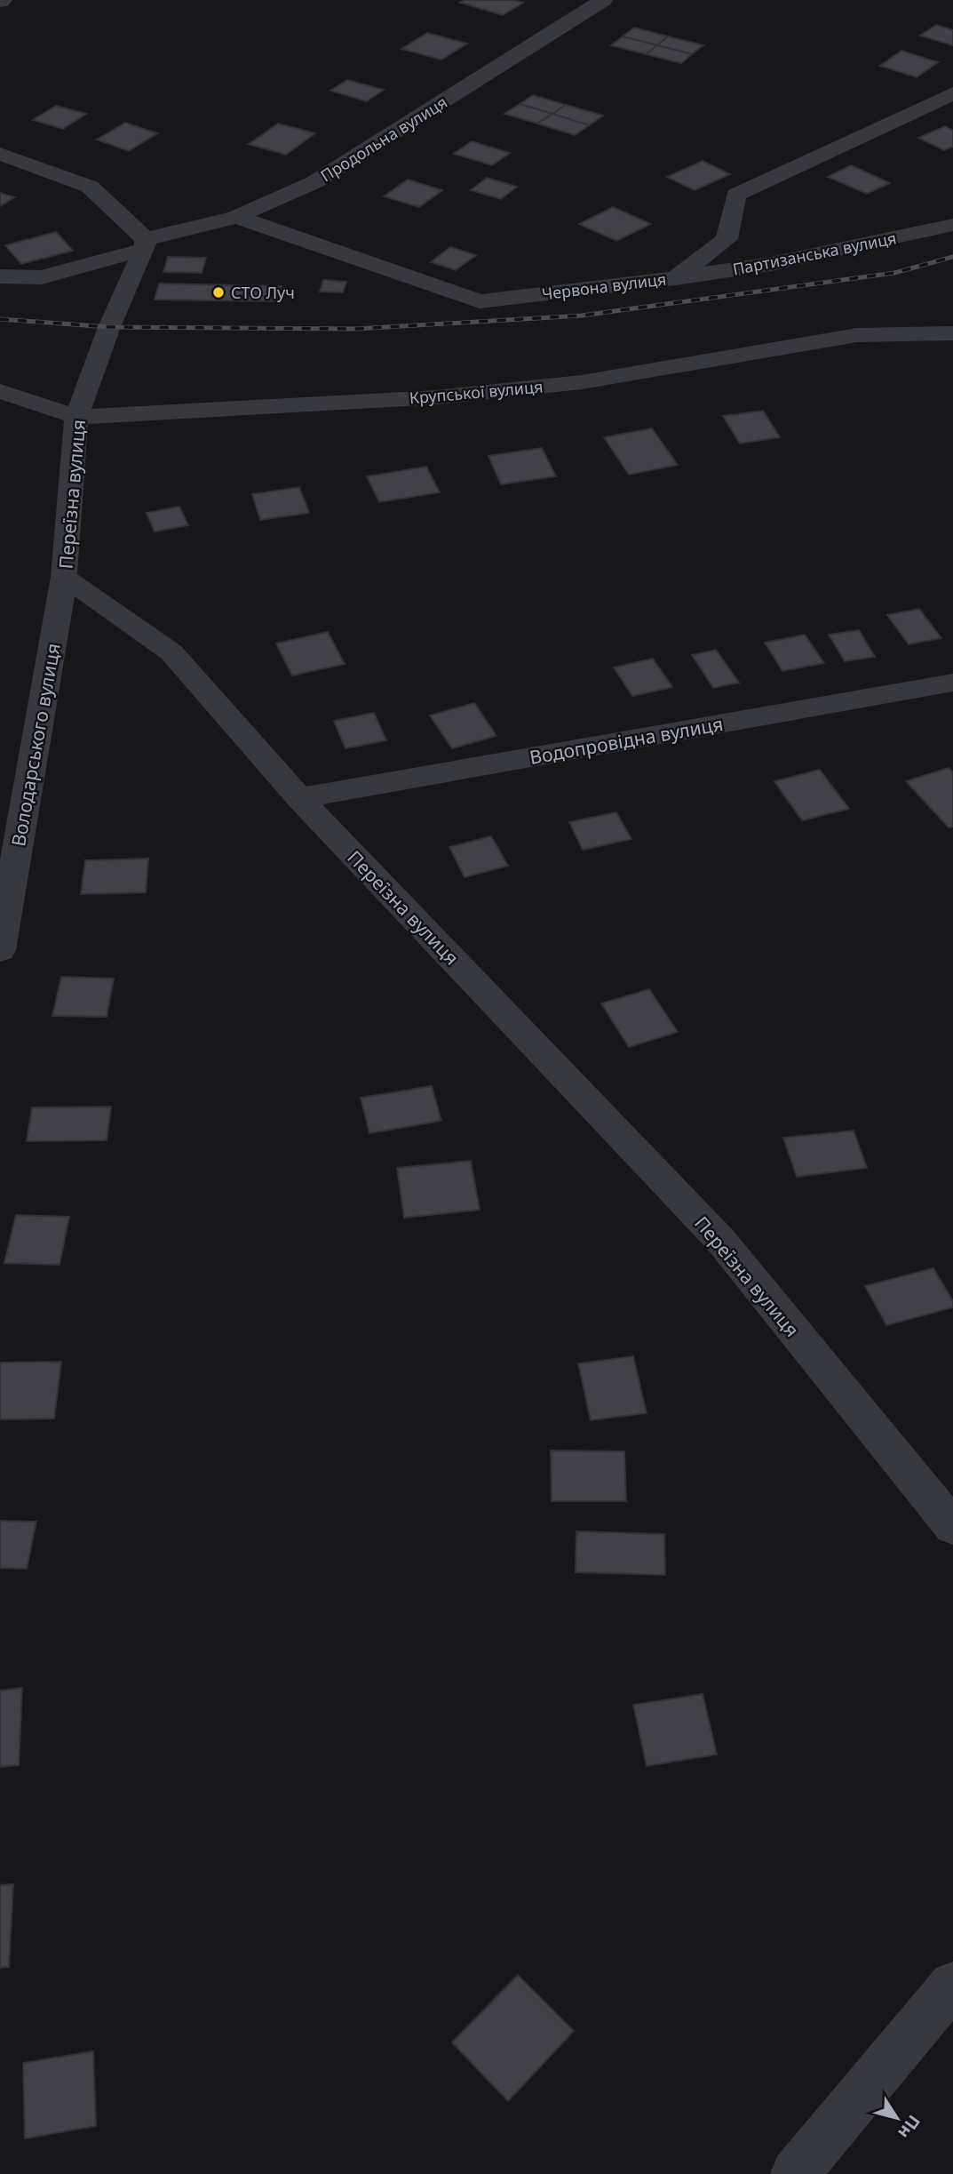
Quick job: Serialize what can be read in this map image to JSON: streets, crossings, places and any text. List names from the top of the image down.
{
  "streets": {
    "street": [
      "Продольна вулиця",
      "Партизанська вулиця",
      "Червона вулиця",
      "Крупської вулиця",
      "Переїзна вулиця",
      "Водопровідна вулиця",
      "Володарського вулиця"
    ]
  },
  "crossings": [
    ["Продольна вулиця", "Червона вулиця"],
    ["Продольна вулиця", "Переїзна вулиця"],
    ["Партизанська вулиця", "Червона вулиця"],
    ["Крупської вулиця", "Переїзна вулиця"],
    ["Переїзна вулиця", "Водопровідна вулиця"],
    ["Переїзна вулиця", "Володарського вулиця"]
  ],
  "places": ["СТО Луч"],
  "north": "bottom right"
}
